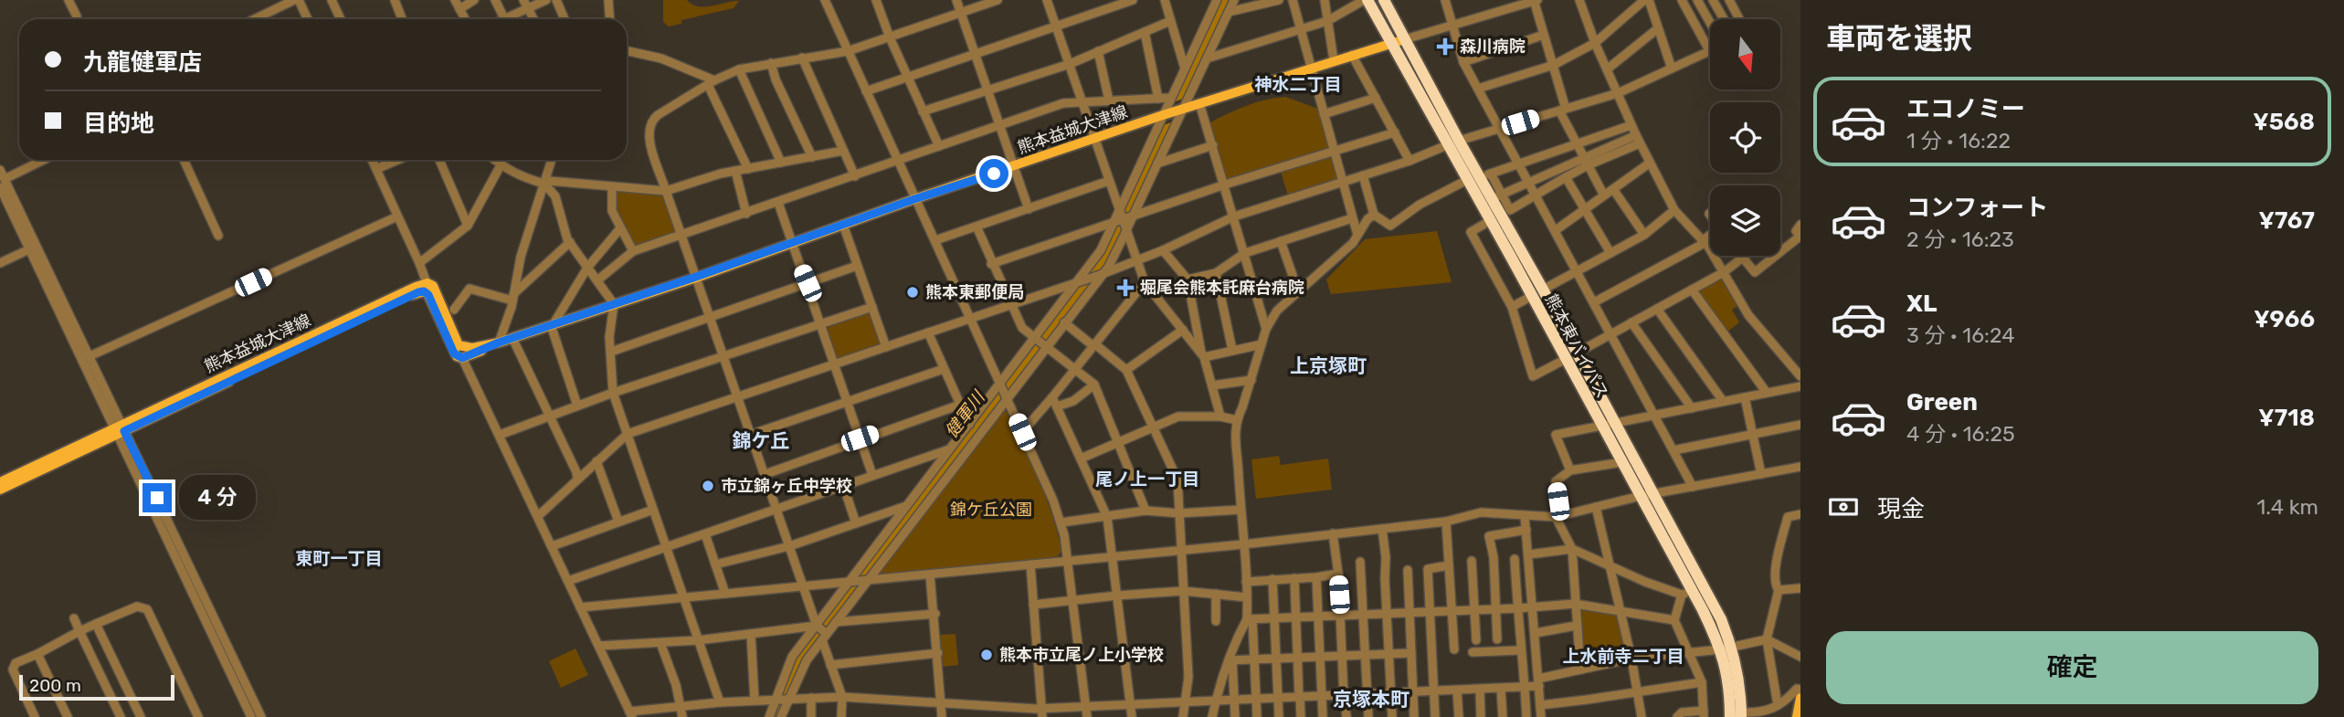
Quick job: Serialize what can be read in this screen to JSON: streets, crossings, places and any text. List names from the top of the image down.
{
  "streets": {
    "highway": ["熊本東バイパス"],
    "main road": ["熊本益城大津線"]
  },
  "crossings": [
    ["熊本益城大津線", "熊本東バイパス"]
  ],
  "districts": [
    "神水二丁目",
    "上京塚町",
    "錦ケ丘",
    "尾ノ上一丁目",
    "東町一丁目",
    "上水前寺二丁目",
    "京塚本町"
  ],
  "water": ["健軍川"],
  "parks": ["錦ケ丘公園"],
  "places": {
    "health": ["森川病院", "堀尾会熊本託麻台病院"],
    "other": ["熊本東郵便局", "市立錦ヶ丘中学校", "熊本市立尾ノ上小学校"]
  },
  "scale_bar": "200 m",
  "north": "bottom",
  "page": {
    "heading": "車両を選択",
    "banner": ["九龍健軍店", "目的地"],
    "list": [
      {
        "name": "エコノミー",
        "note": "1 分 · 16:22",
        "value": "¥568"
      },
      {
        "name": "コンフォート",
        "note": "2 分 · 16:23",
        "value": "¥767"
      },
      {
        "name": "XL",
        "note": "3 分 · 16:24",
        "value": "¥966"
      },
      {
        "name": "Green",
        "note": "4 分 · 16:25",
        "value": "¥718"
      }
    ],
    "pay": ["現金", "1.4 km"],
    "bubble": "4 分",
    "buttons": "確定",
    "scale": "200 m"
  }
}
